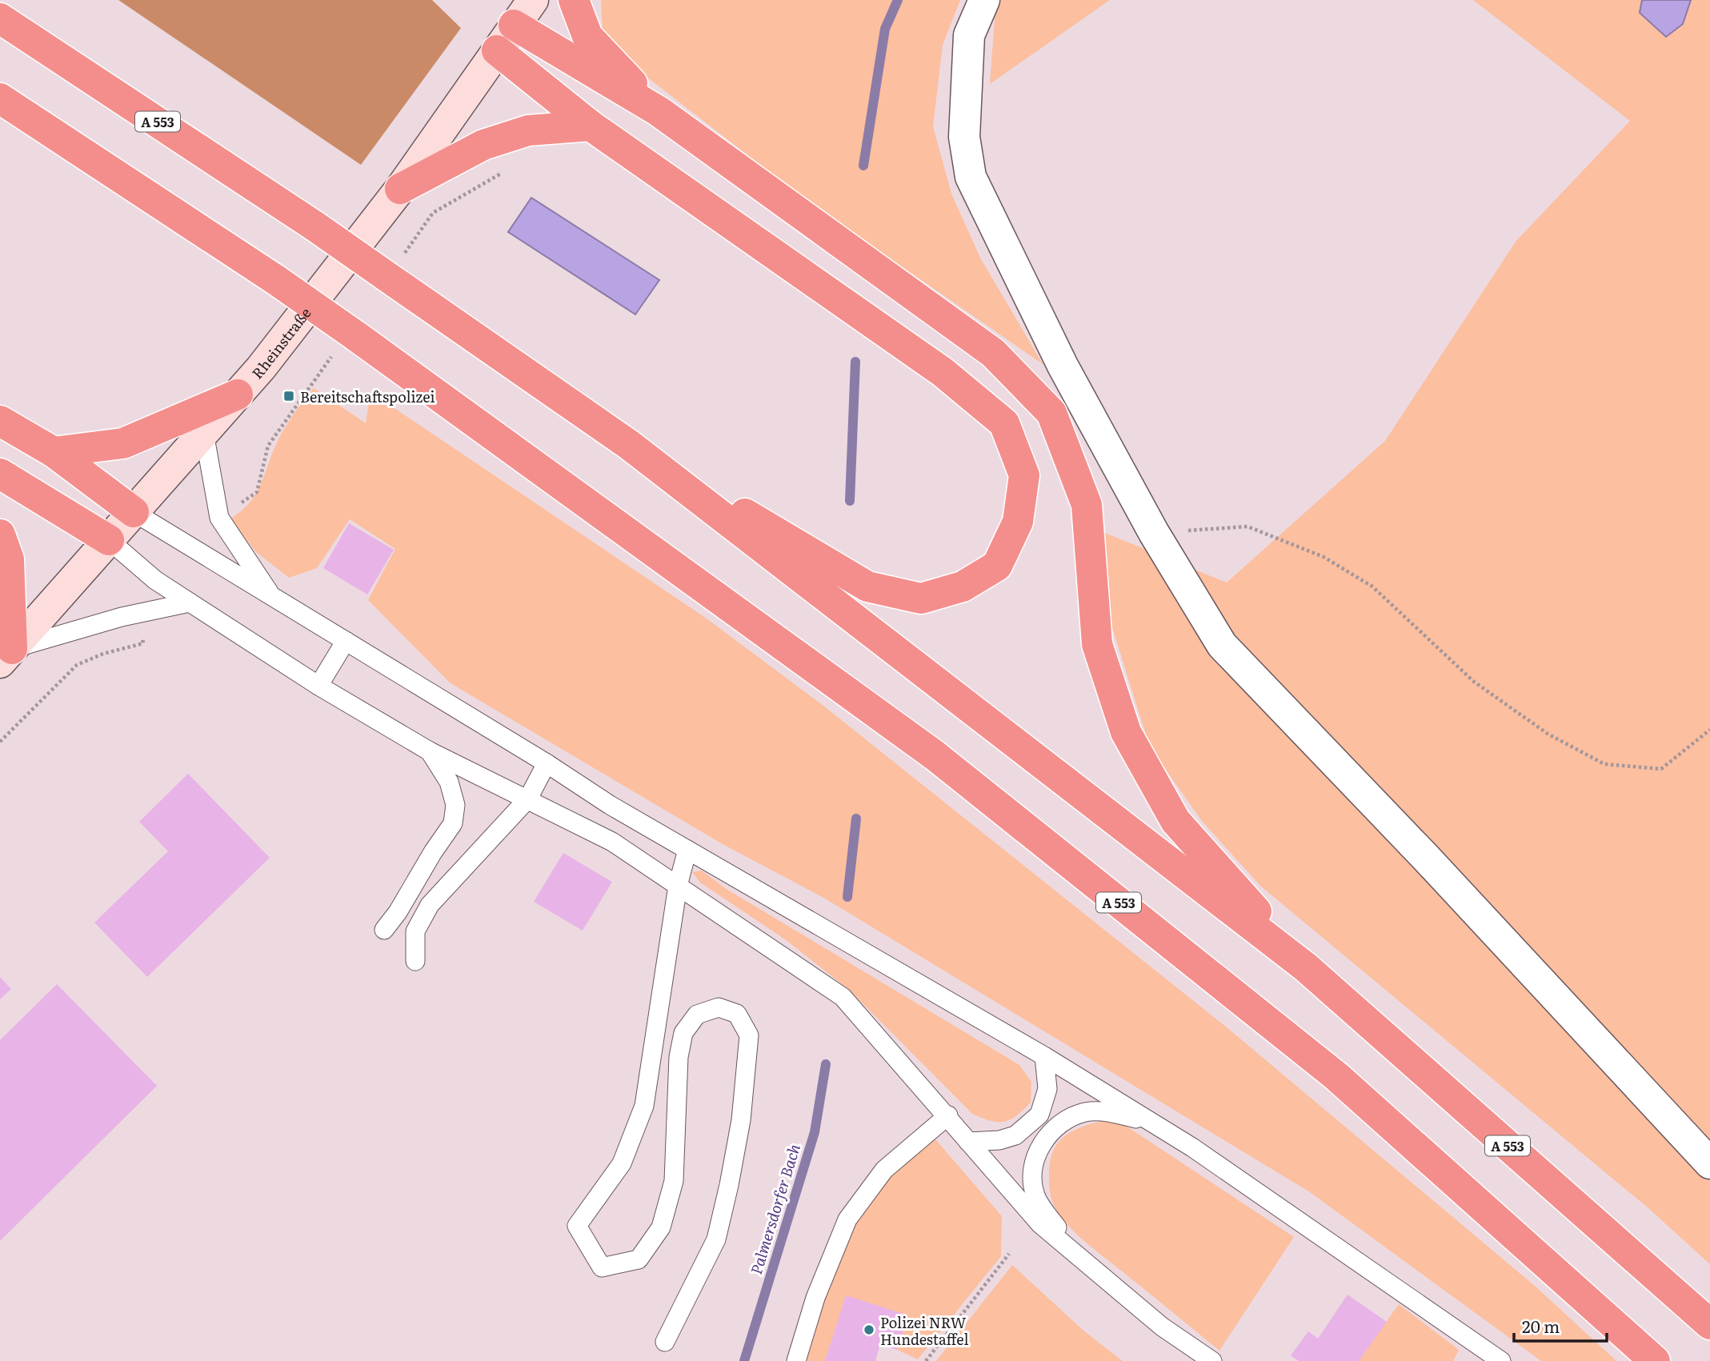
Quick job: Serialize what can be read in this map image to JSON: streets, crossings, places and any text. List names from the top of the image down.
{
  "streets": {
    "highway": ["A 553"],
    "main road": ["Rheinstraße"]
  },
  "water": ["Palmersdorfer Bach"],
  "places": {
    "transit": ["Bereitschaftspolizei"],
    "other": ["Polizei NRW Hundestaffel"]
  },
  "scale_bar": "20 m"
}
